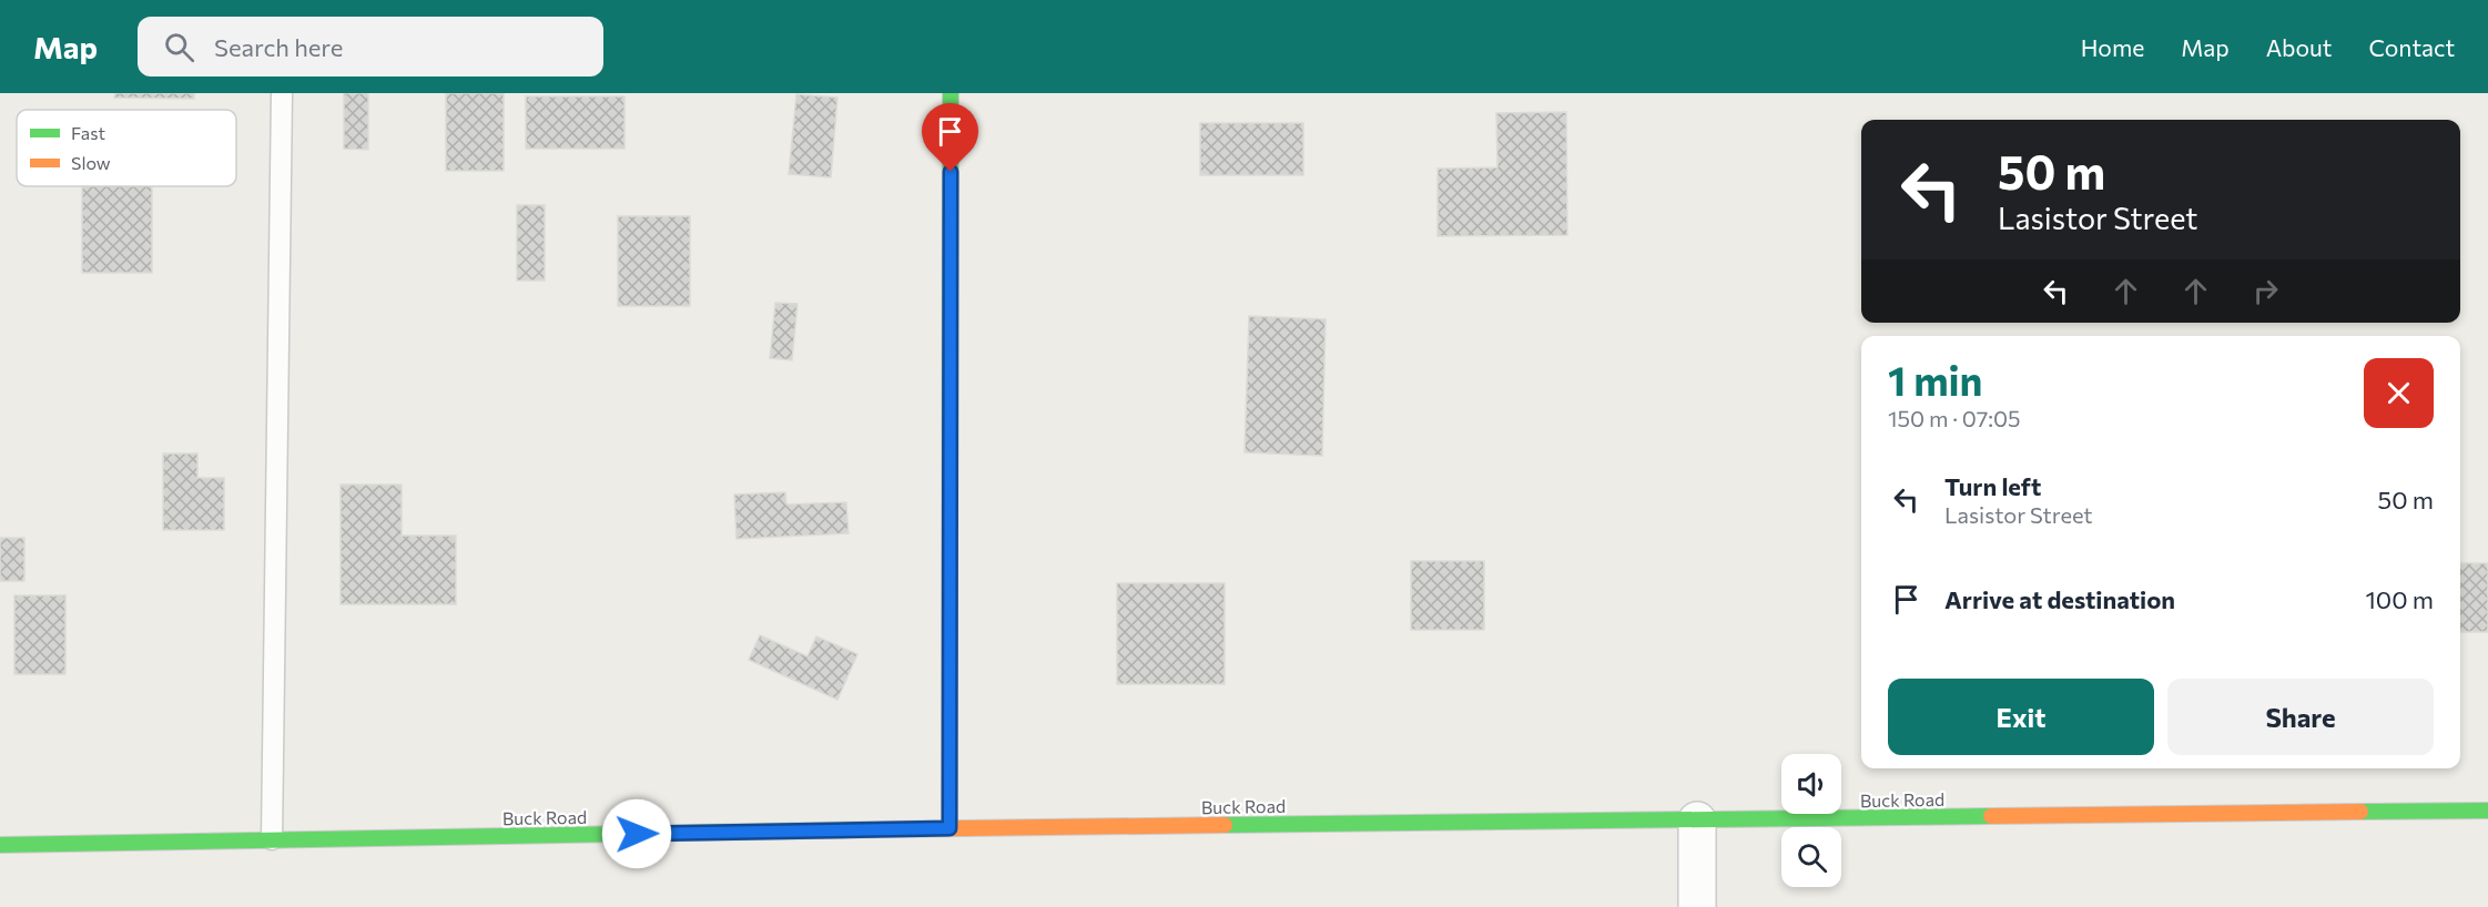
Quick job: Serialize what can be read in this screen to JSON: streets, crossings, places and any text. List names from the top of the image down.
{
  "streets": {
    "street": ["Buck Road"]
  },
  "legend": ["Fast", "Slow"],
  "page": {
    "header": "Map",
    "search": "Search here",
    "nav": [
      "Home",
      "Map",
      "About",
      "Contact"
    ],
    "turn": ["50 m", "Lasistor Street"],
    "heading": ["1 min", "150 m · 07:05"],
    "list": [
      {
        "name": "Turn left",
        "note": "Lasistor Street",
        "value": "50 m"
      },
      {
        "name": "Arrive at destination",
        "value": "100 m"
      }
    ],
    "buttons": ["Exit", "Share"]
  }
}
